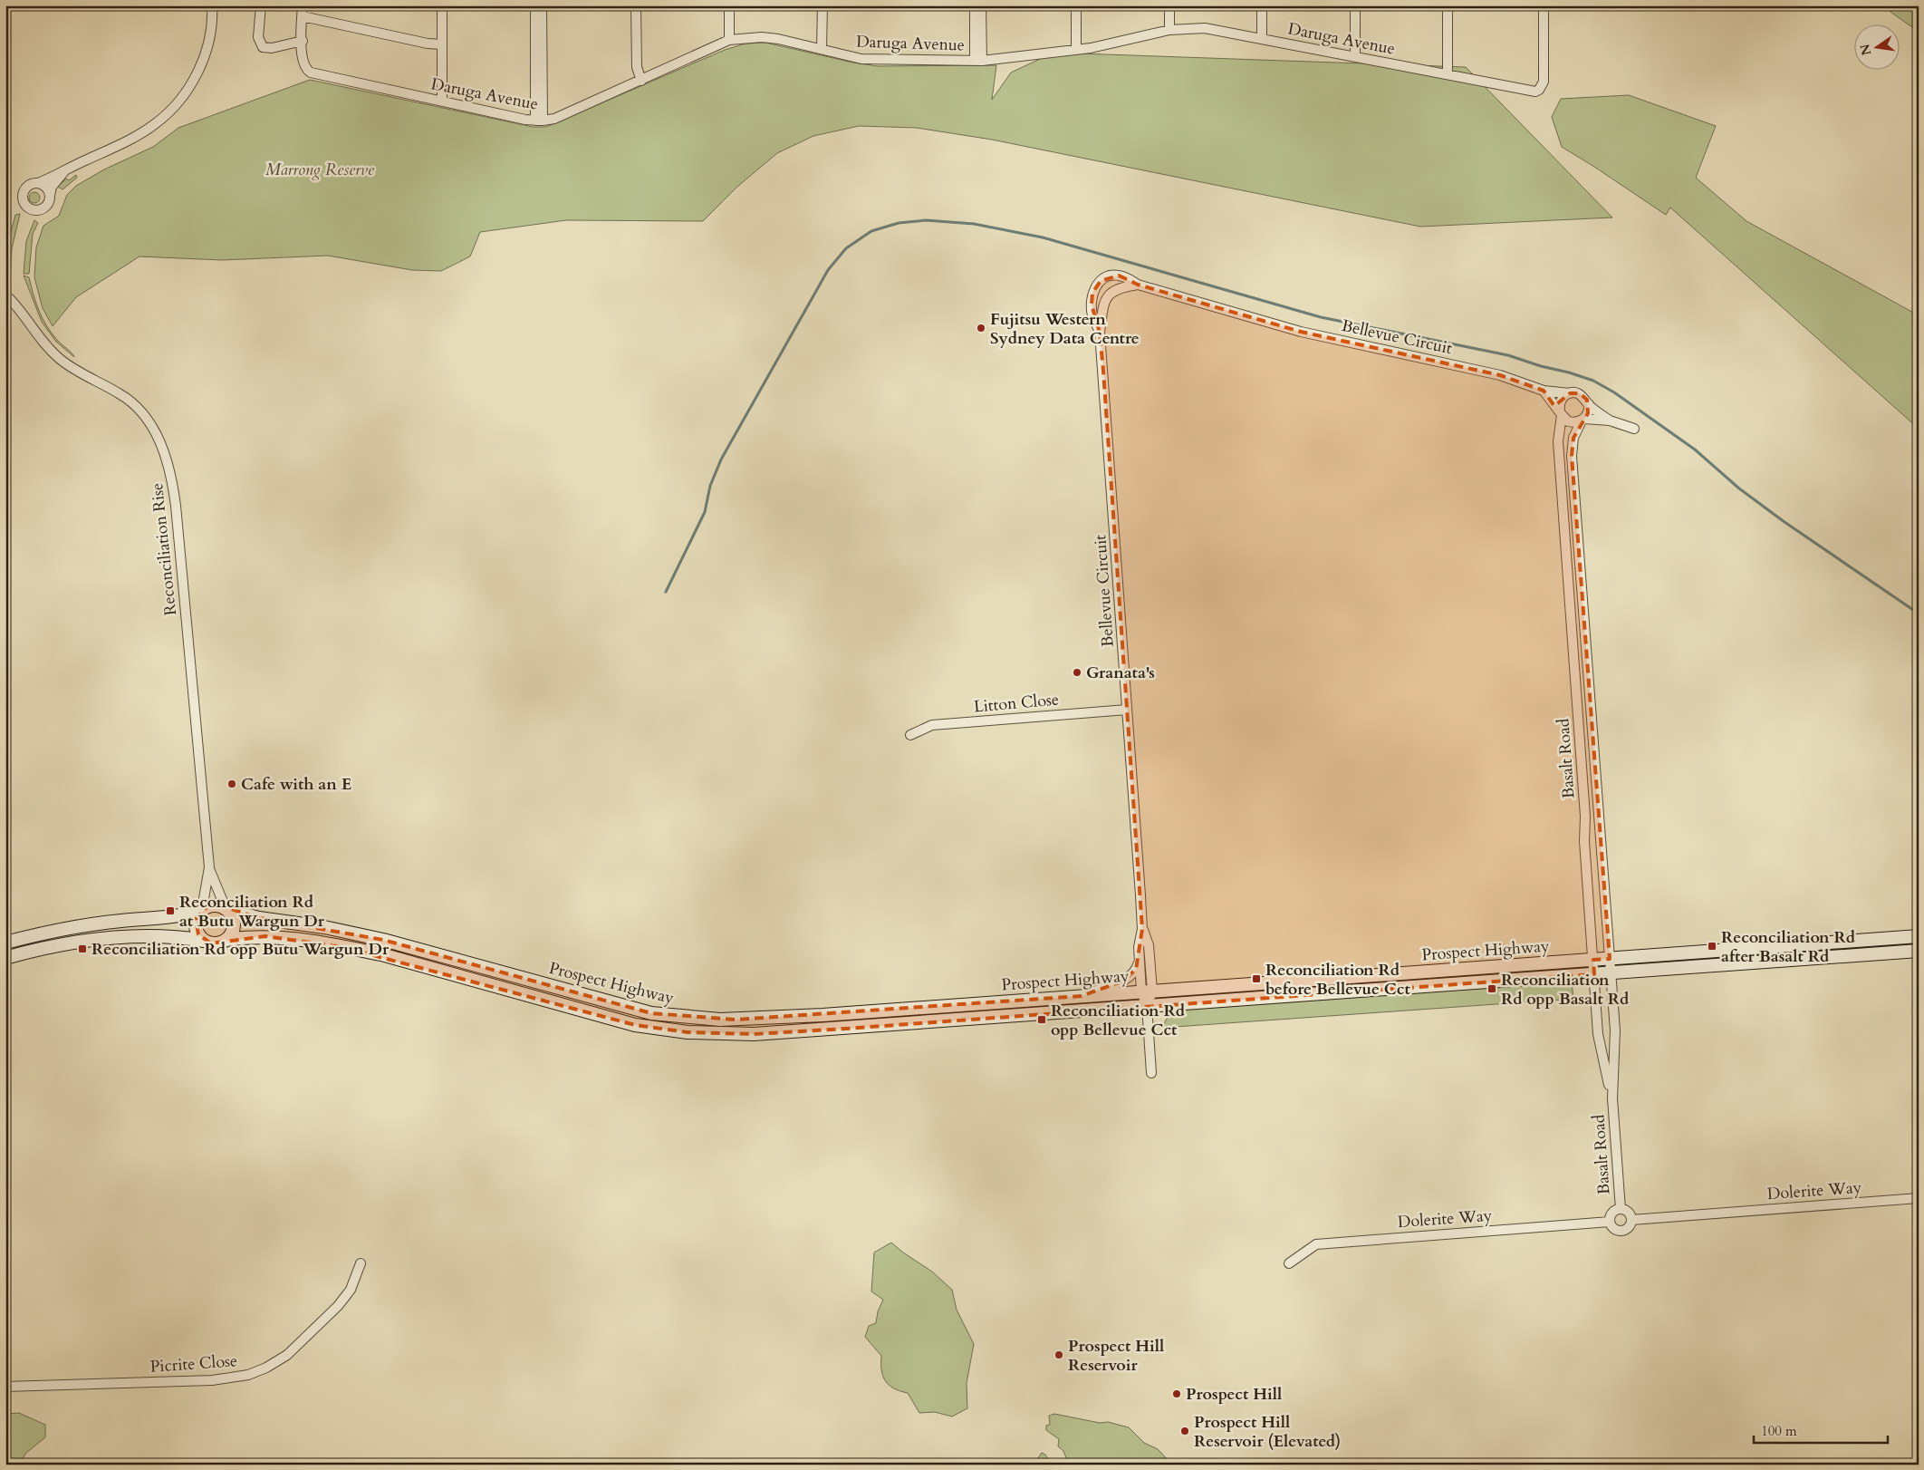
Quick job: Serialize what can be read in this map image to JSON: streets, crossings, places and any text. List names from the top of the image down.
{
  "streets": {
    "main road": ["Prospect Highway"],
    "street": [
      "Daruga Avenue",
      "Bellevue Circuit",
      "Reconciliation Rise",
      "Litton Close",
      "Basalt Road",
      "Dolerite Way",
      "Picrite Close"
    ]
  },
  "crossings": [
    ["Bellevue Circuit", "Litton Close"],
    ["Bellevue Circuit", "Basalt Road"],
    ["Bellevue Circuit", "Prospect Highway"],
    ["Reconciliation Rise", "Prospect Highway"],
    ["Basalt Road", "Prospect Highway"],
    ["Basalt Road", "Dolerite Way"]
  ],
  "parks": ["Marrong Reserve"],
  "places": {
    "other": [
      "Fujitsu Western Sydney Data Centre",
      "Granata's",
      "Cafe with an E",
      "Prospect Hill Reservoir",
      "Prospect Hill",
      "Prospect Hill Reservoir (Elevated)"
    ],
    "transit": [
      "Reconciliation Rd at Butu Wargun Dr",
      "Reconciliation Rd after Basalt Rd",
      "Reconciliation Rd opp Butu Wargun Dr",
      "Reconciliation Rd before Bellevue Cct",
      "Reconciliation Rd opp Basalt Rd",
      "Reconciliation Rd opp Bellevue Cct"
    ]
  },
  "scale_bar": "100 m",
  "north": "left"
}
